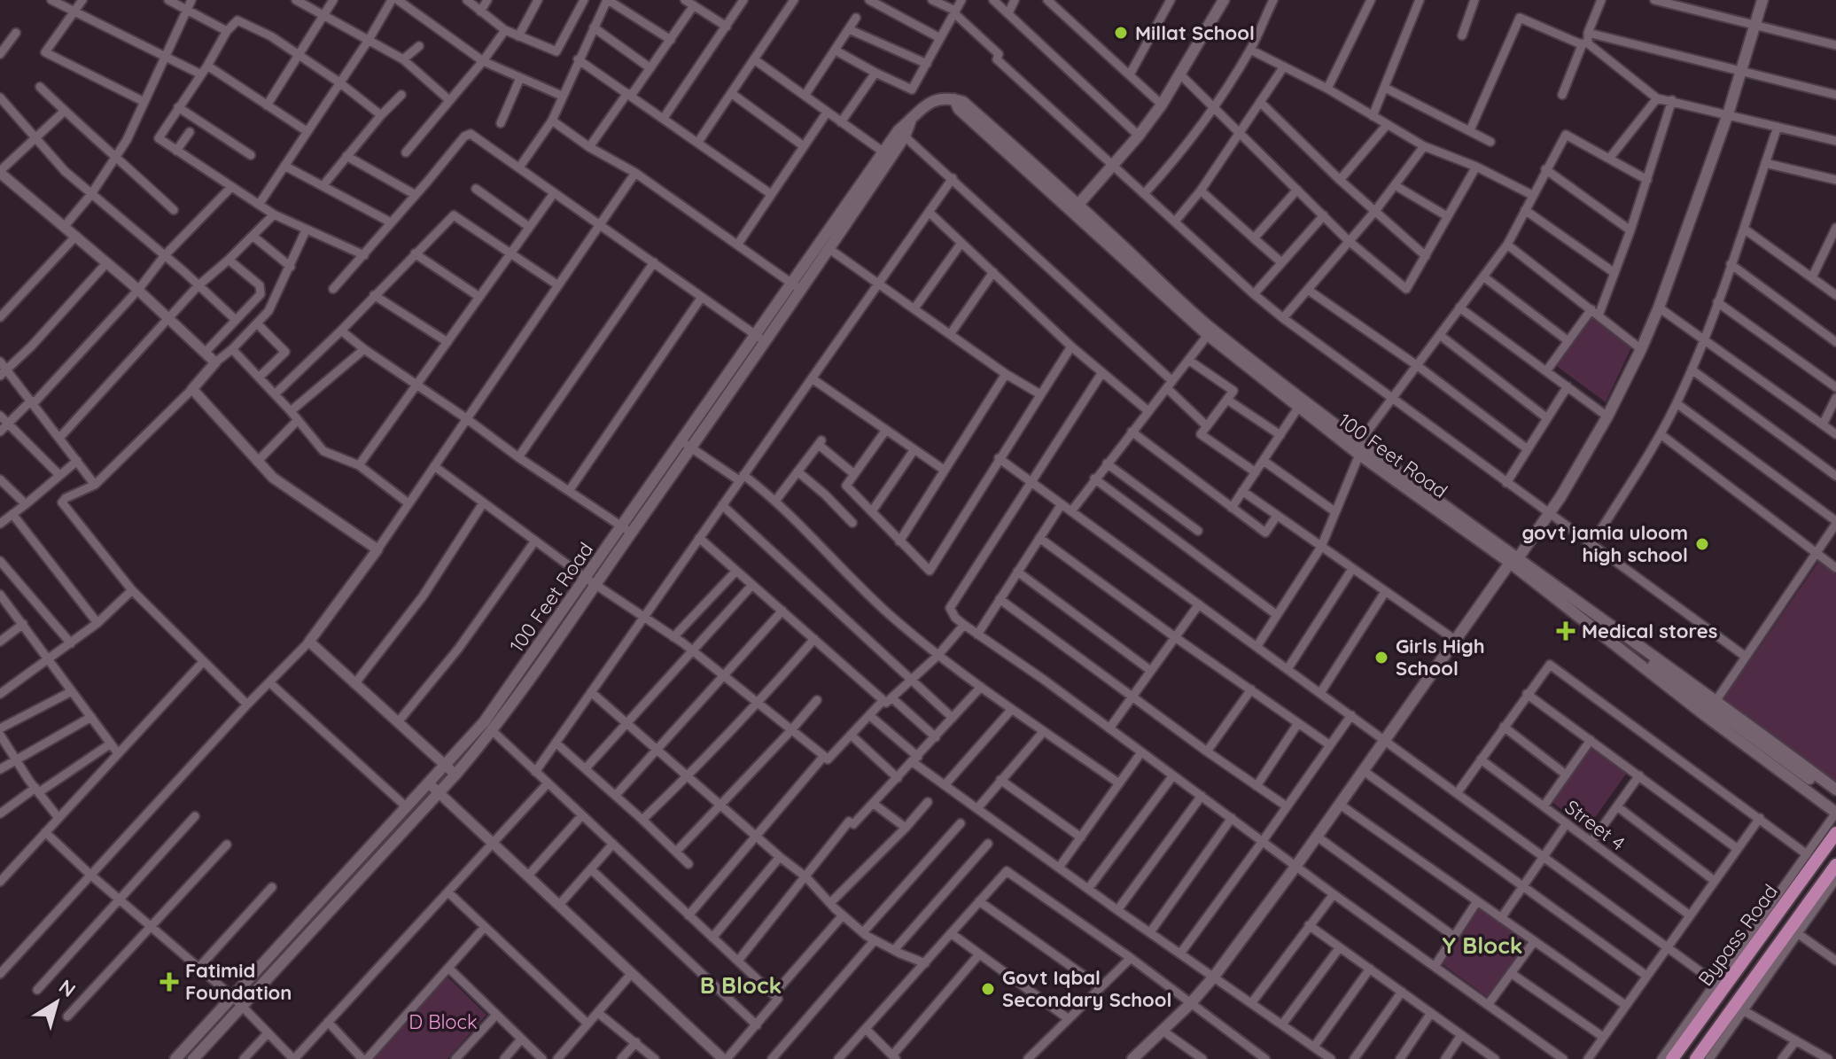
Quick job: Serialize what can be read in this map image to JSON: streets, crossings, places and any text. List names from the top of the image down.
{
  "streets": {
    "main road": ["100 Feet Road", "Bypass Road"],
    "street": ["Street 4"]
  },
  "districts": ["Y Block", "B Block"],
  "parks": ["D Block"],
  "places": {
    "other": [
      "Millat School",
      "govt jamia uloom high school",
      "Girls High School",
      "Govt Iqbal Secondary School"
    ],
    "health": ["Medical stores", "Fatimid Foundation"]
  },
  "north": "top right"
}
